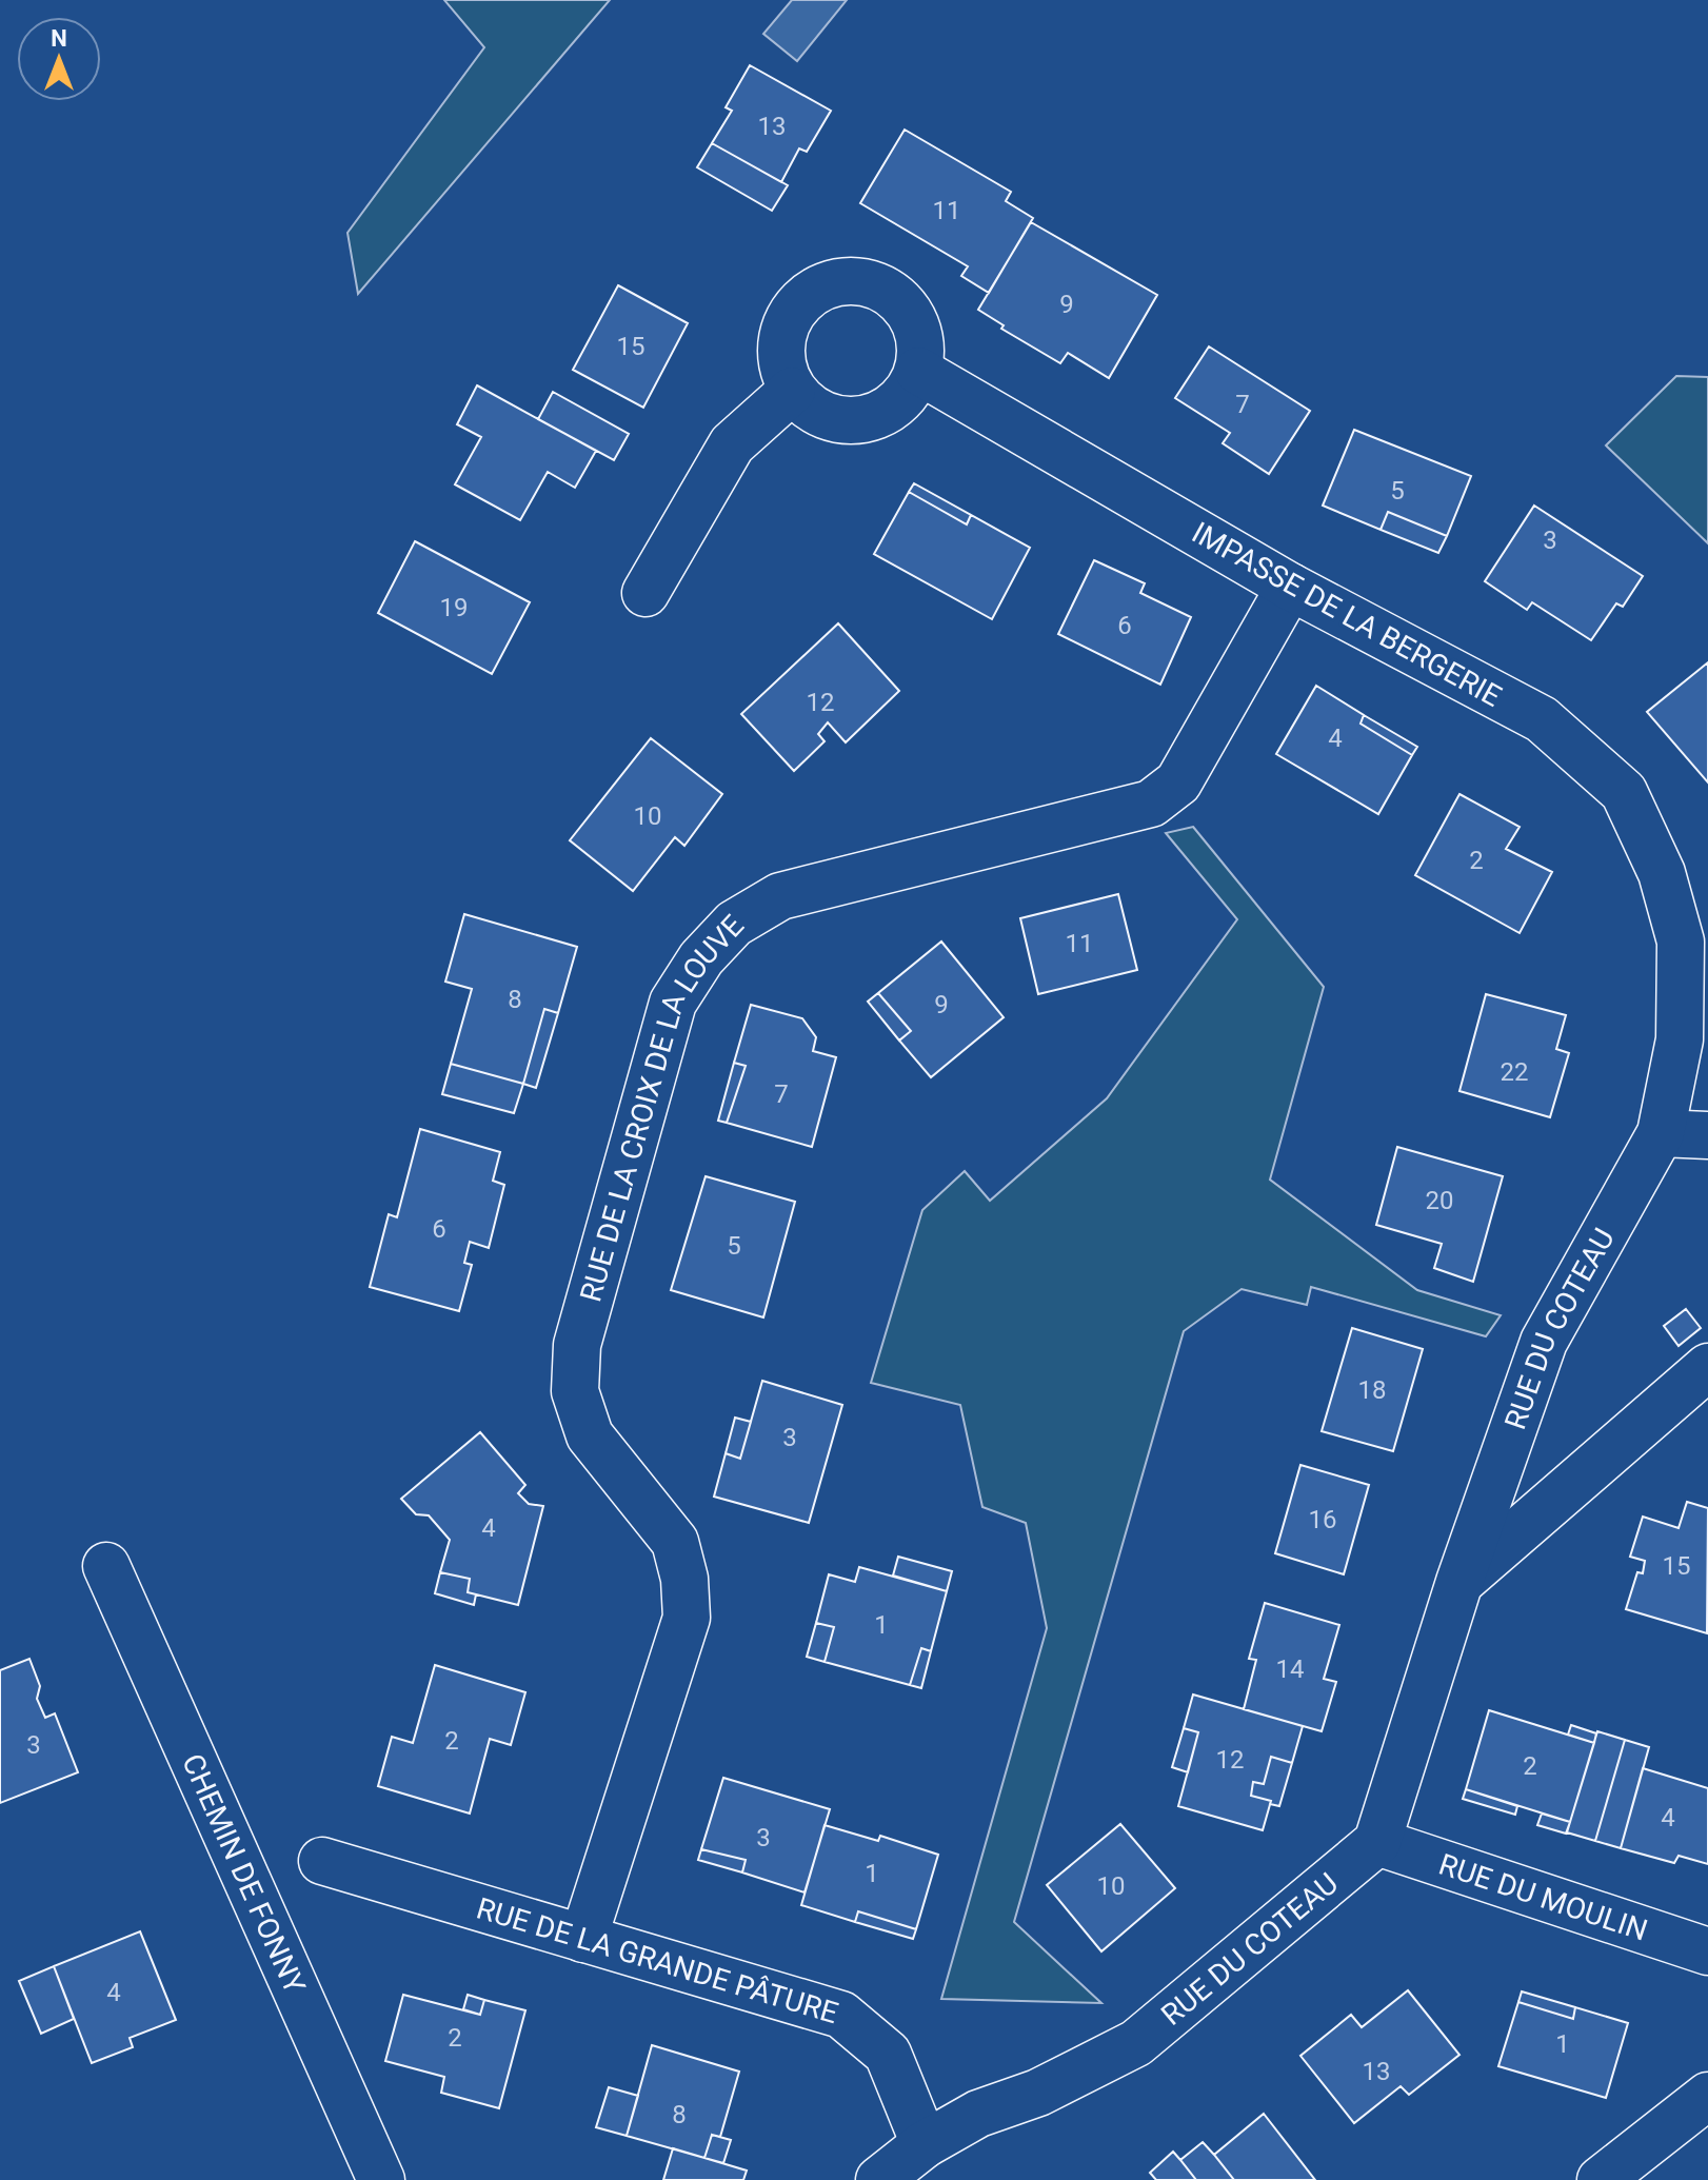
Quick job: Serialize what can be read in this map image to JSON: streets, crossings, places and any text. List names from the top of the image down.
{
  "streets": {
    "street": [
      "IMPASSE DE LA BERGERIE",
      "RUE DE LA CROIX DE LA LOUVE",
      "RUE DU COTEAU",
      "CHEMIN DE FONNY",
      "RUE DU MOULIN",
      "RUE DE LA GRANDE PÂTURE"
    ]
  },
  "crossings": [
    ["IMPASSE DE LA BERGERIE", "RUE DE LA CROIX DE LA LOUVE"],
    ["IMPASSE DE LA BERGERIE", "RUE DU COTEAU"],
    ["RUE DE LA CROIX DE LA LOUVE", "RUE DE LA GRANDE PÂTURE"],
    ["RUE DU COTEAU", "RUE DU MOULIN"],
    ["RUE DU COTEAU", "RUE DE LA GRANDE PÂTURE"]
  ],
  "house_numbers": [
    "13",
    "11",
    "9",
    "15",
    "7",
    "5",
    "3",
    "19",
    "6",
    "12",
    "4",
    "10",
    "2",
    "11",
    "8",
    "9",
    "22",
    "7",
    "20",
    "6",
    "5",
    "18",
    "3",
    "16",
    "4",
    "15",
    "1",
    "14",
    "2",
    "3",
    "12",
    "2",
    "4",
    "3",
    "1",
    "10",
    "4",
    "2",
    "1",
    "13",
    "8"
  ],
  "north": "top"
}
